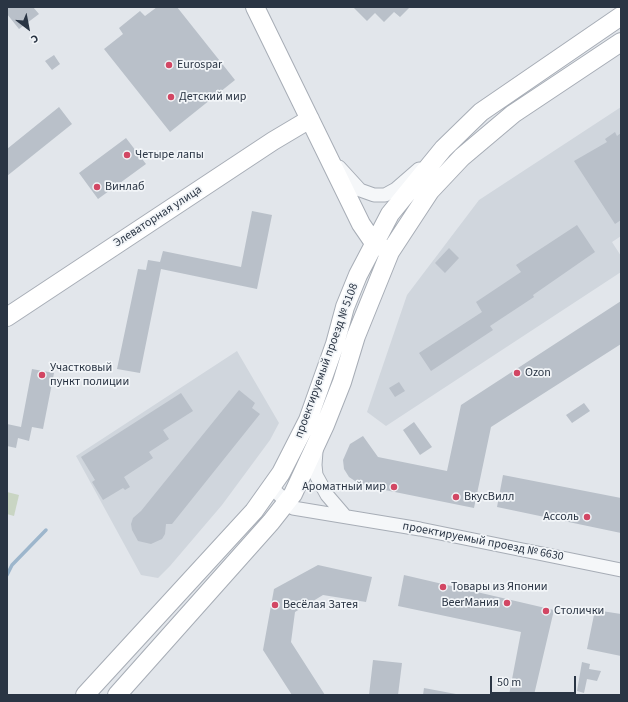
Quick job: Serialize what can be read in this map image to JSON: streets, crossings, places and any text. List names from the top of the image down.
{
  "streets": {
    "main road": ["Элеваторная улица", "проектируемый проезд № 5108"],
    "street": ["проектируемый проезд № 6630"]
  },
  "crossings": [
    ["проектируемый проезд № 5108", "проектируемый проезд № 6630"]
  ],
  "places": [
    "Eurospar",
    "Детский мир",
    "Четыре лапы",
    "Винлаб",
    "Ozon",
    "Участковый пункт полиции",
    "Ароматный мир",
    "ВкусВилл",
    "Ассоль",
    "Товары из Японии",
    "BeerМания",
    "Весёлая Затея",
    "Столички"
  ],
  "scale_bar": "50 m",
  "north": "bottom right"
}
